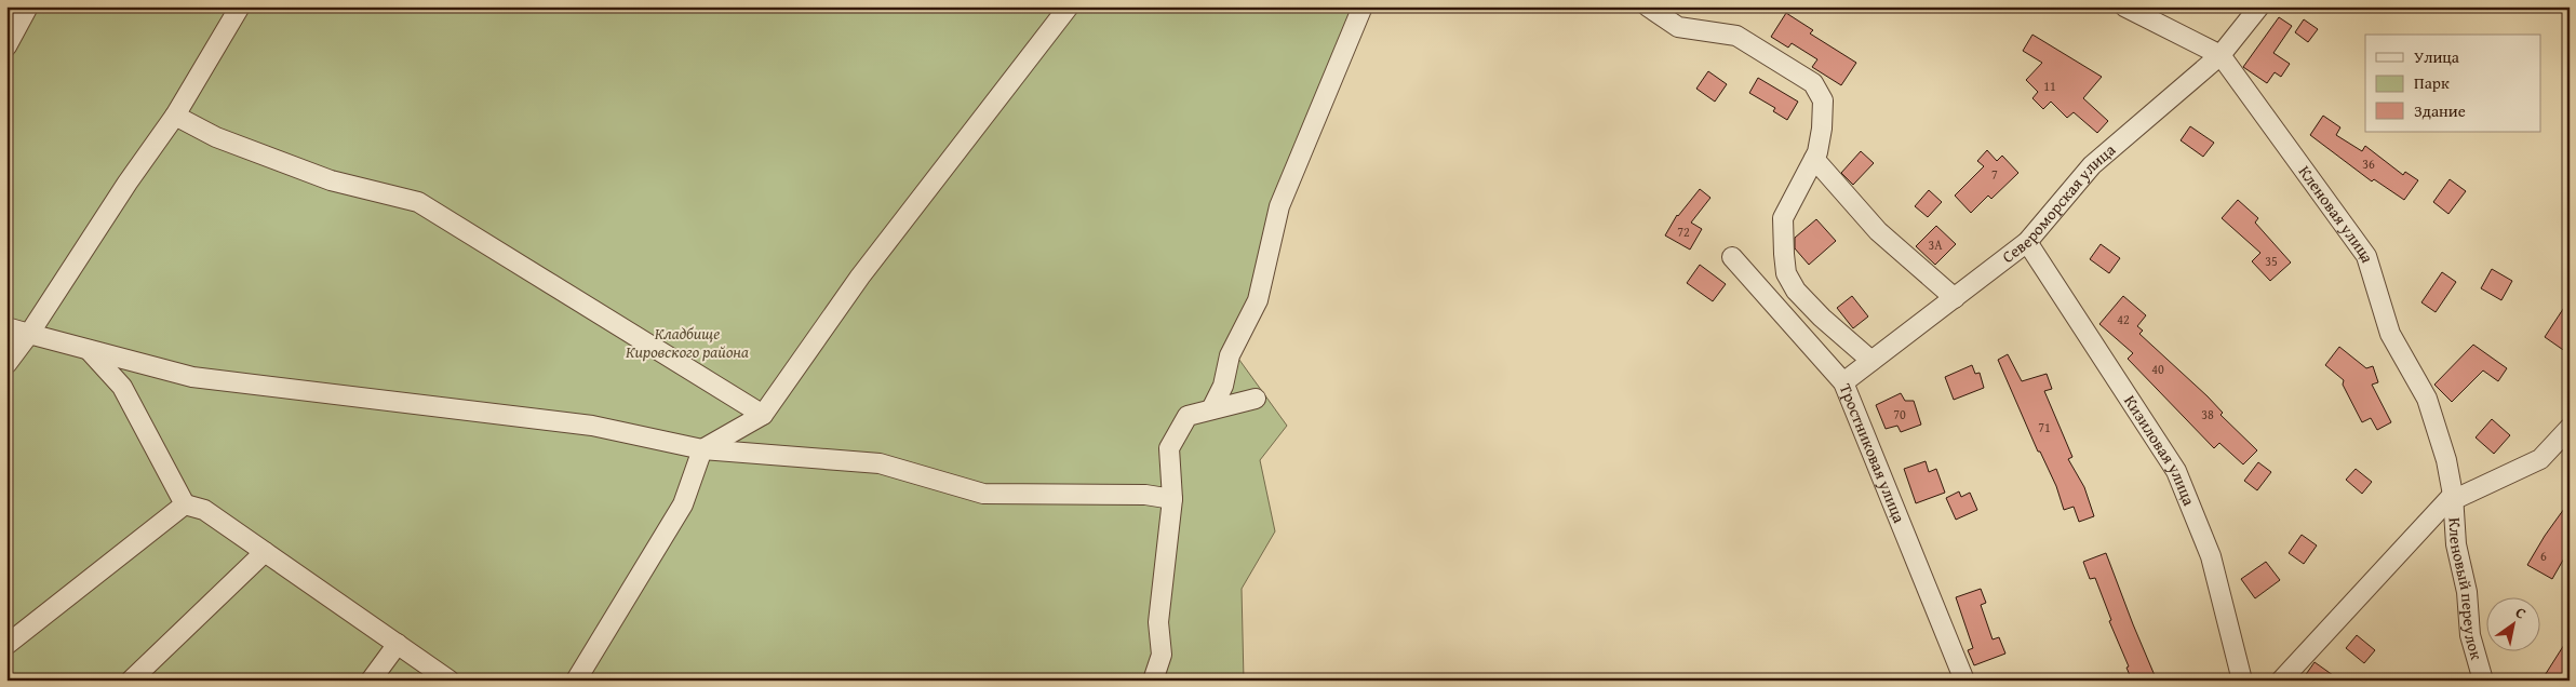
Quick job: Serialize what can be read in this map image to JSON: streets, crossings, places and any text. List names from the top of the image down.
{
  "streets": {
    "street": [
      "Североморская улица",
      "Кленовая улица",
      "Кизиловая улица",
      "Тростниковая улица",
      "Кленовый переулок"
    ]
  },
  "crossings": [
    ["Североморская улица", "Кленовая улица"],
    ["Североморская улица", "Кизиловая улица"],
    ["Североморская улица", "Тростниковая улица"],
    ["Кленовая улица", "Кленовый переулок"]
  ],
  "parks": ["Кладбище Кировского района"],
  "house_numbers": [
    "11",
    "36",
    "7",
    "72",
    "3А",
    "35",
    "42",
    "40",
    "70",
    "38",
    "71",
    "6"
  ],
  "legend": ["Улица", "Парк", "Здание"],
  "north": "top right"
}
